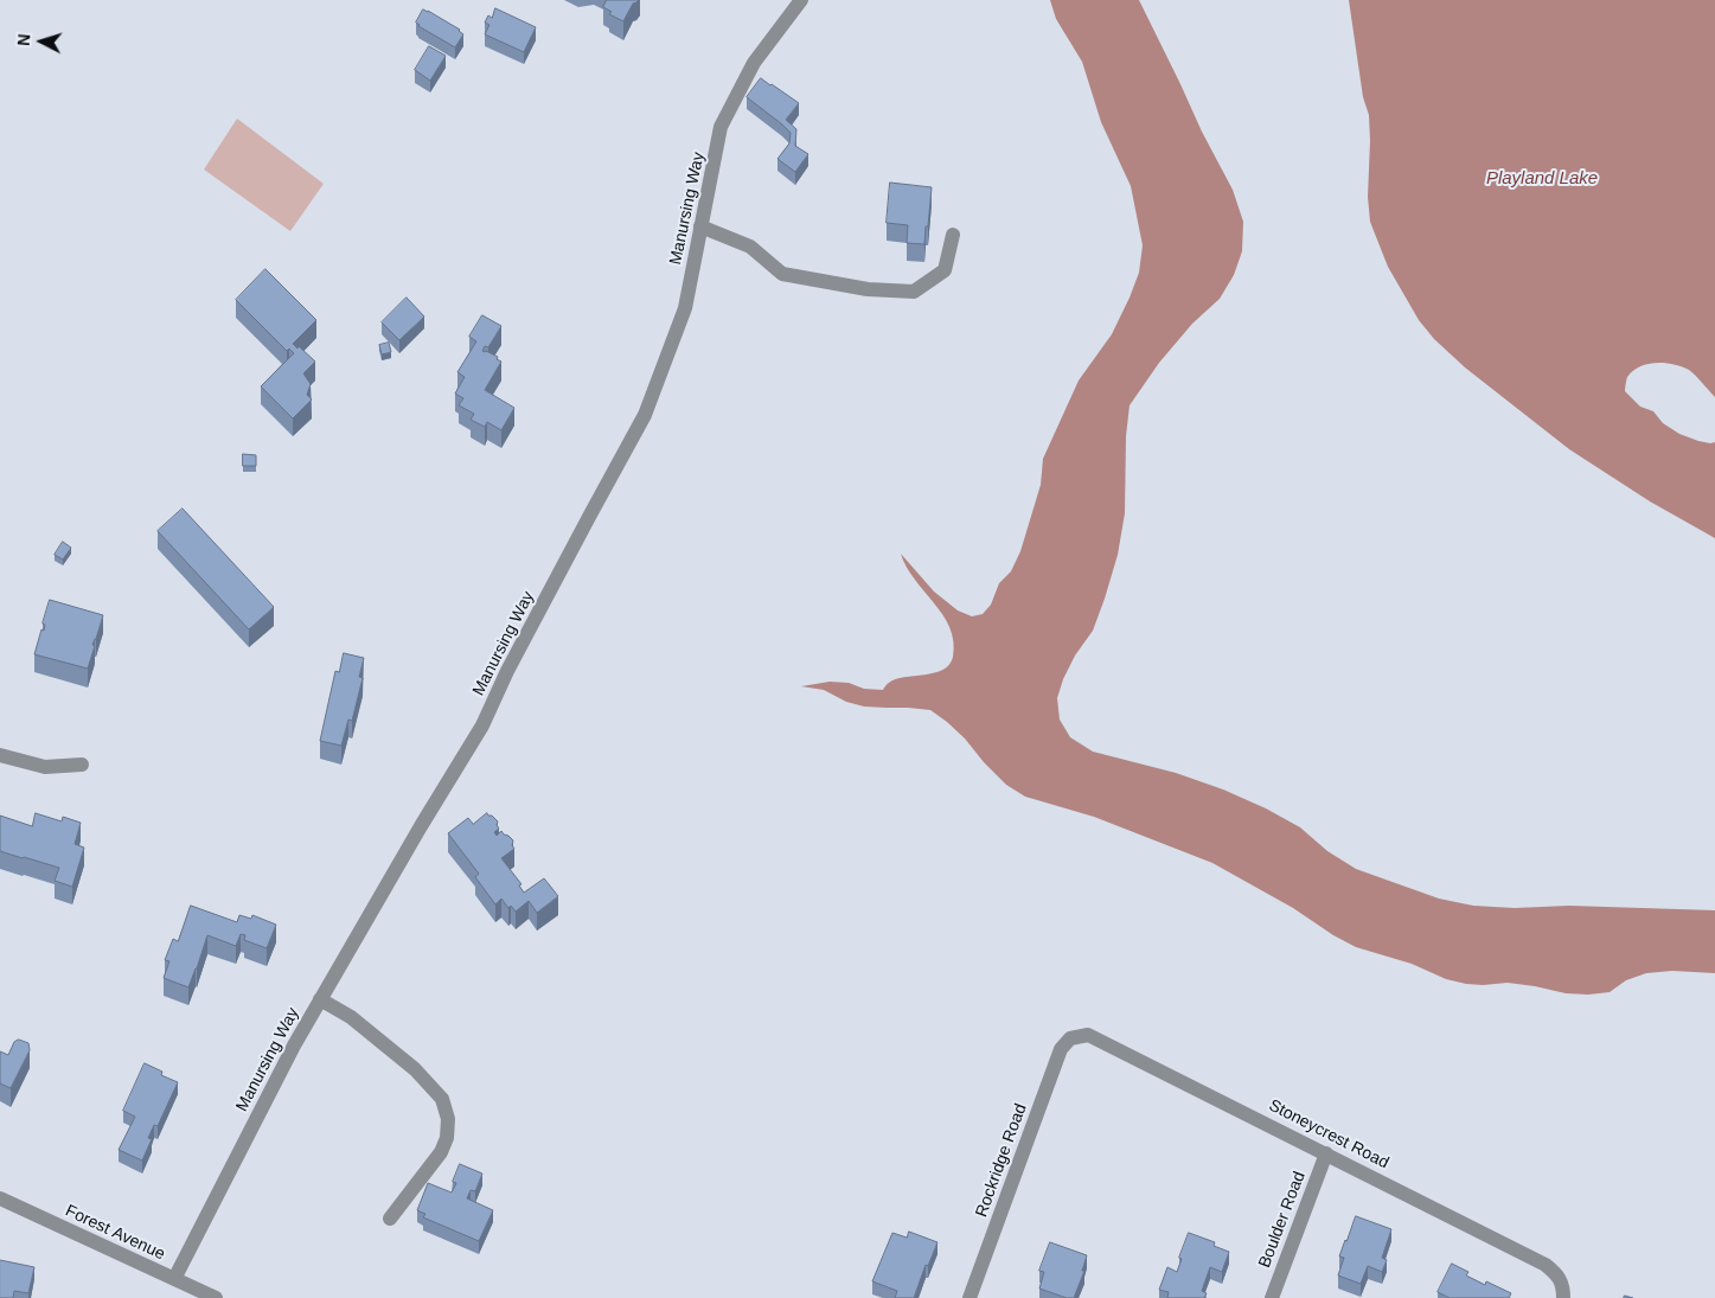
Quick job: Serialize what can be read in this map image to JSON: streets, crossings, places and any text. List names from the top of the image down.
{
  "streets": {
    "street": [
      "Manursing Way",
      "Stoneycrest Road",
      "Rockridge Road",
      "Boulder Road",
      "Forest Avenue"
    ]
  },
  "crossings": [
    ["Manursing Way", "Forest Avenue"],
    ["Stoneycrest Road", "Rockridge Road"],
    ["Stoneycrest Road", "Boulder Road"]
  ],
  "water": ["Playland Lake"],
  "north": "left"
}
